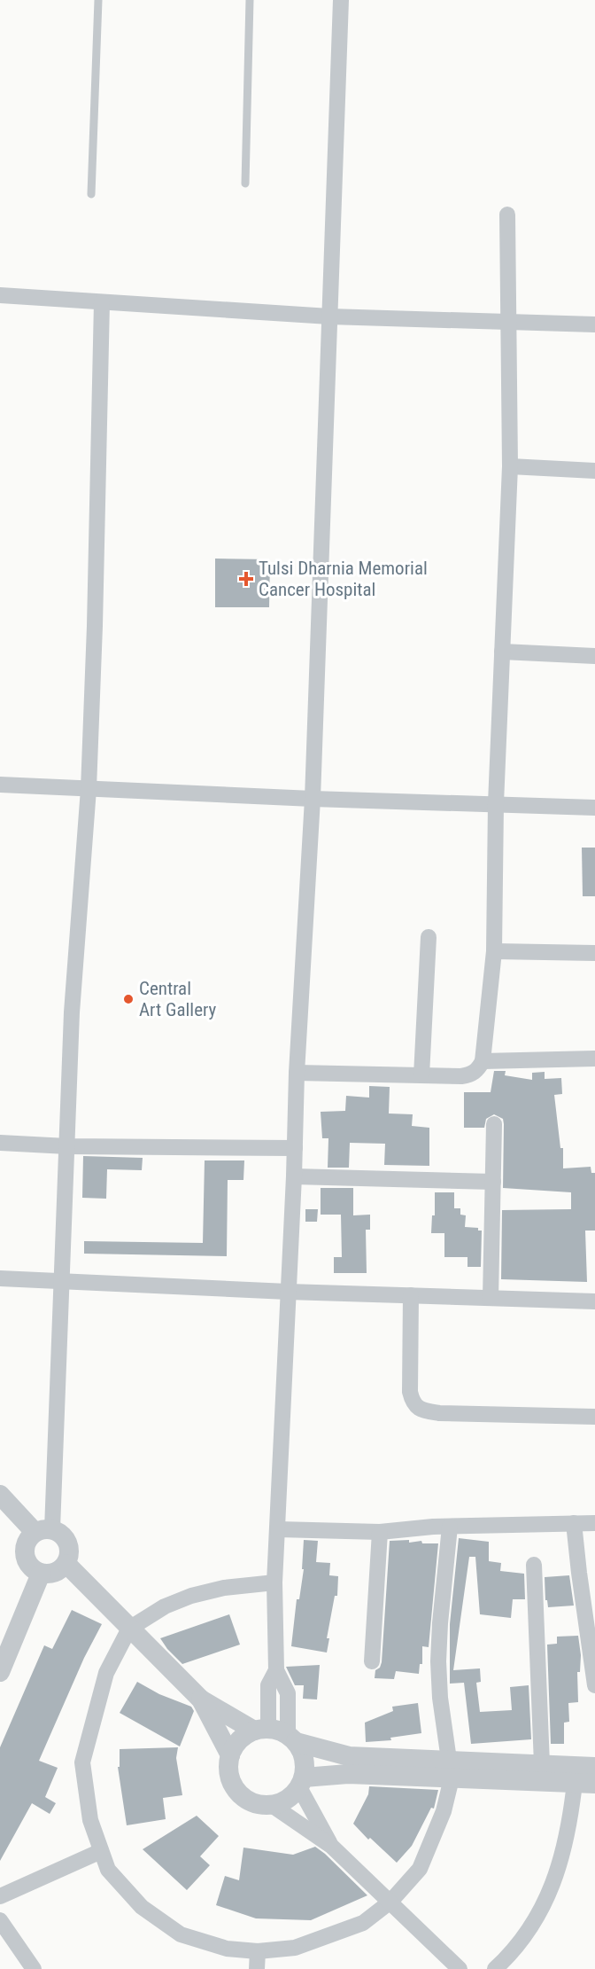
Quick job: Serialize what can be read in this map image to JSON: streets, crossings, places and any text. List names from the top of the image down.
{
  "places": {
    "health": ["Tulsi Dharnia Memorial Cancer Hospital"],
    "other": ["Central Art Gallery"]
  }
}
